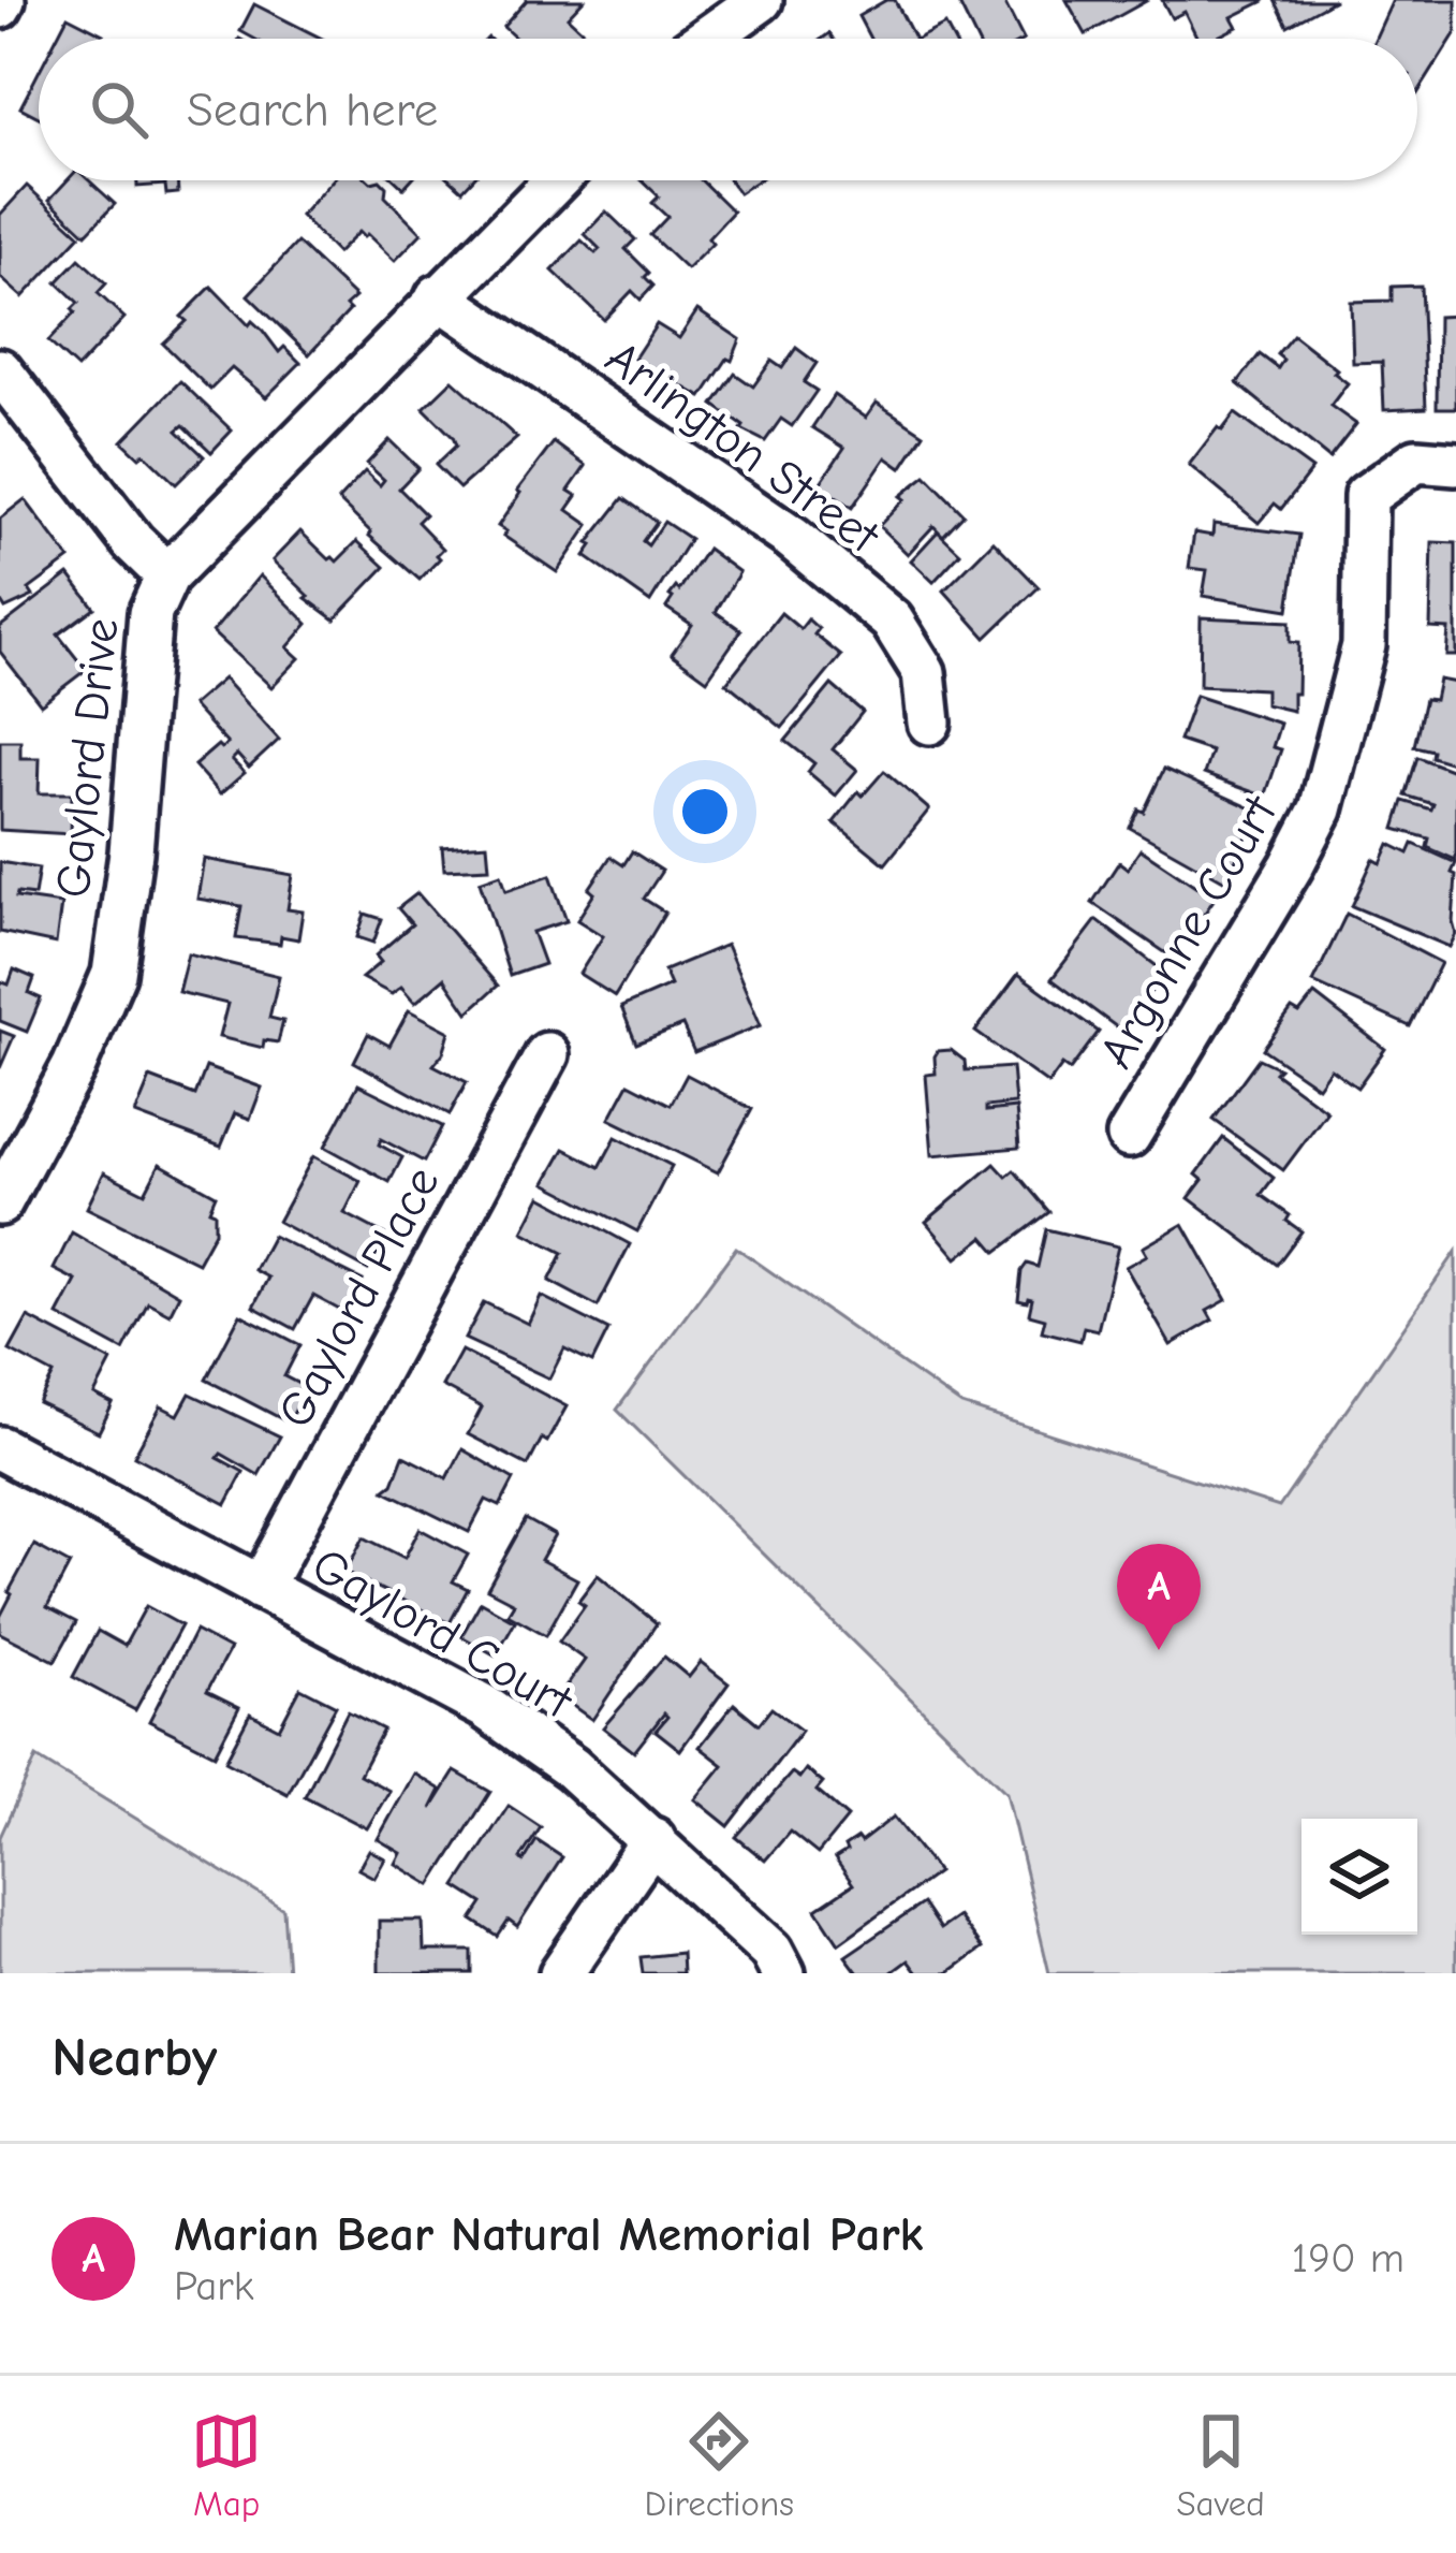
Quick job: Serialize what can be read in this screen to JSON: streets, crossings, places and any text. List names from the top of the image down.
{
  "streets": {
    "street": [
      "Arlington Street",
      "Gaylord Drive",
      "Argonne Court",
      "Gaylord Place",
      "Gaylord Court"
    ]
  },
  "crossings": [
    ["Arlington Street", "Gaylord Drive"],
    ["Gaylord Place", "Gaylord Court"]
  ],
  "page": {
    "search": "Search here",
    "pins": "A",
    "heading": "Nearby",
    "list": [
      {
        "mark": "A",
        "name": "Marian Bear Natural Memorial Park",
        "note": "Park",
        "value": "190 m"
      }
    ],
    "nav": ["Map", "Directions", "Saved"]
  }
}
